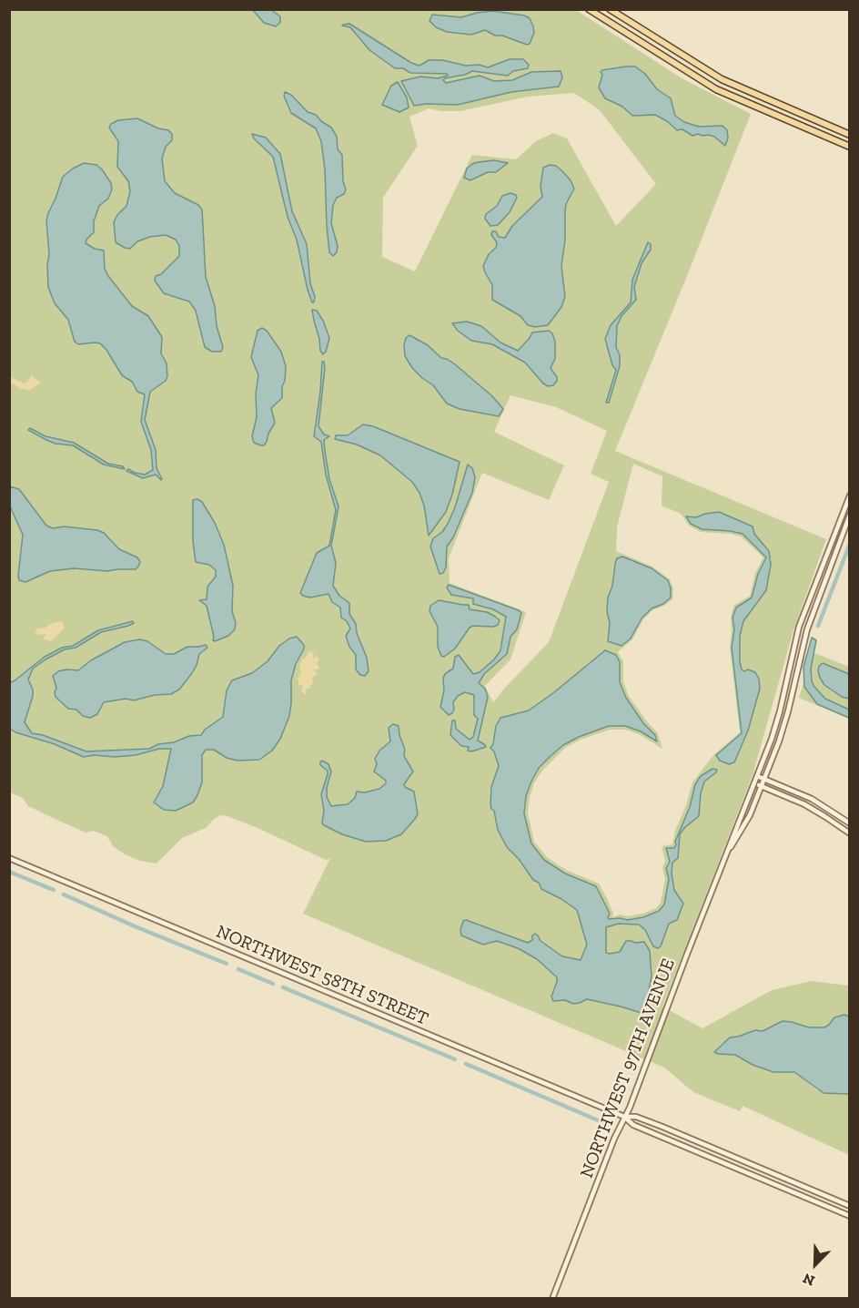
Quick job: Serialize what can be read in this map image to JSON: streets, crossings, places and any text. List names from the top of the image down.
{
  "streets": {
    "street": ["NORTHWEST 58TH STREET", "NORTHWEST 97TH AVENUE"]
  },
  "crossings": [
    ["NORTHWEST 58TH STREET", "NORTHWEST 97TH AVENUE"]
  ],
  "north": "bottom left"
}
